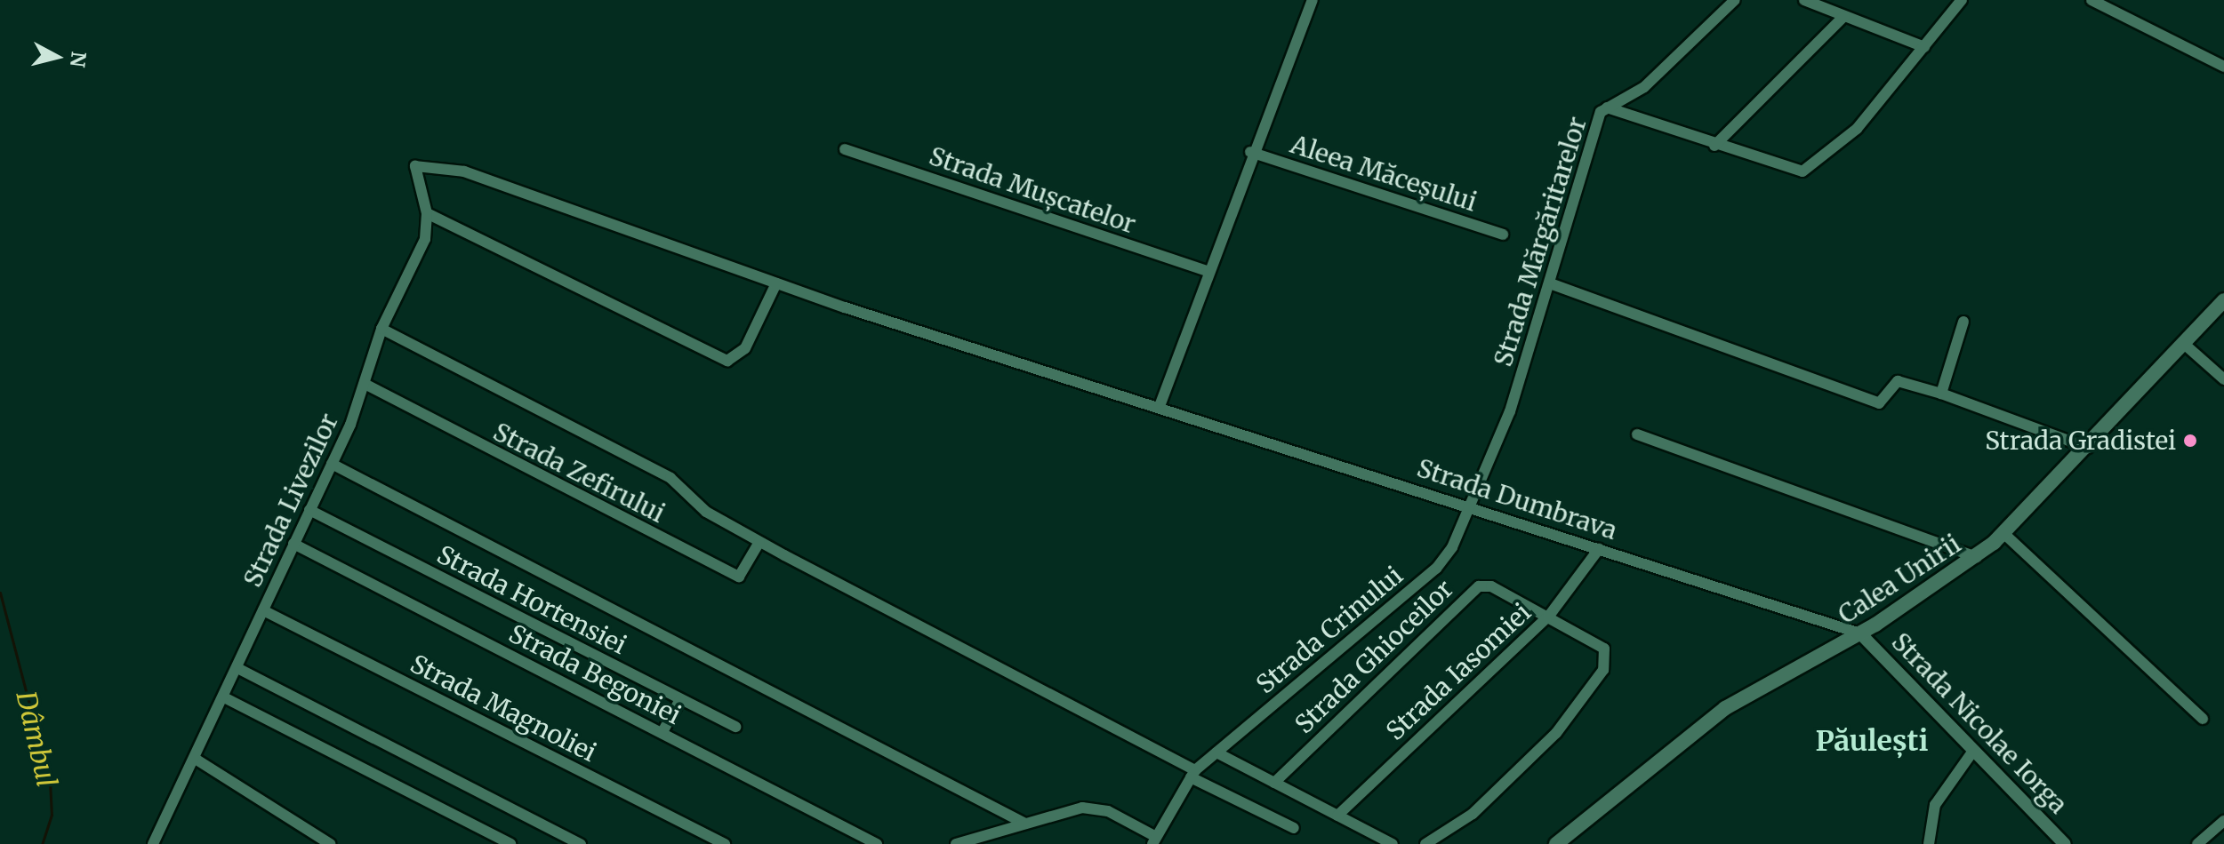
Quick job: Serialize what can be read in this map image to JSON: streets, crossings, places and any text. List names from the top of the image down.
{
  "streets": {
    "main road": ["Calea Unirii"],
    "street": [
      "Aleea Măceșului",
      "Strada Mușcatelor",
      "Strada Mărgăritarelor",
      "Strada Zefirului",
      "Strada Dumbrava",
      "Strada Livezilor",
      "Strada Hortensiei",
      "Strada Crinului",
      "Strada Ghioceilor",
      "Strada Iasomiei",
      "Strada Begoniei",
      "Strada Magnoliei",
      "Strada Nicolae Iorga"
    ]
  },
  "crossings": [
    ["Strada Mărgăritarelor", "Strada Dumbrava"],
    ["Strada Mărgăritarelor", "Strada Crinului"],
    ["Strada Zefirului", "Strada Livezilor"],
    ["Strada Dumbrava", "Strada Livezilor"],
    ["Strada Dumbrava", "Calea Unirii"],
    ["Strada Dumbrava", "Strada Crinului"],
    ["Strada Dumbrava", "Strada Iasomiei"],
    ["Strada Dumbrava", "Strada Nicolae Iorga"],
    ["Strada Livezilor", "Strada Hortensiei"],
    ["Strada Livezilor", "Strada Begoniei"],
    ["Strada Livezilor", "Strada Magnoliei"],
    ["Calea Unirii", "Strada Nicolae Iorga"],
    ["Strada Ghioceilor", "Strada Iasomiei"]
  ],
  "districts": ["Păulești"],
  "water": ["Dâmbul"],
  "places": ["Strada Gradistei"],
  "north": "right"
}
